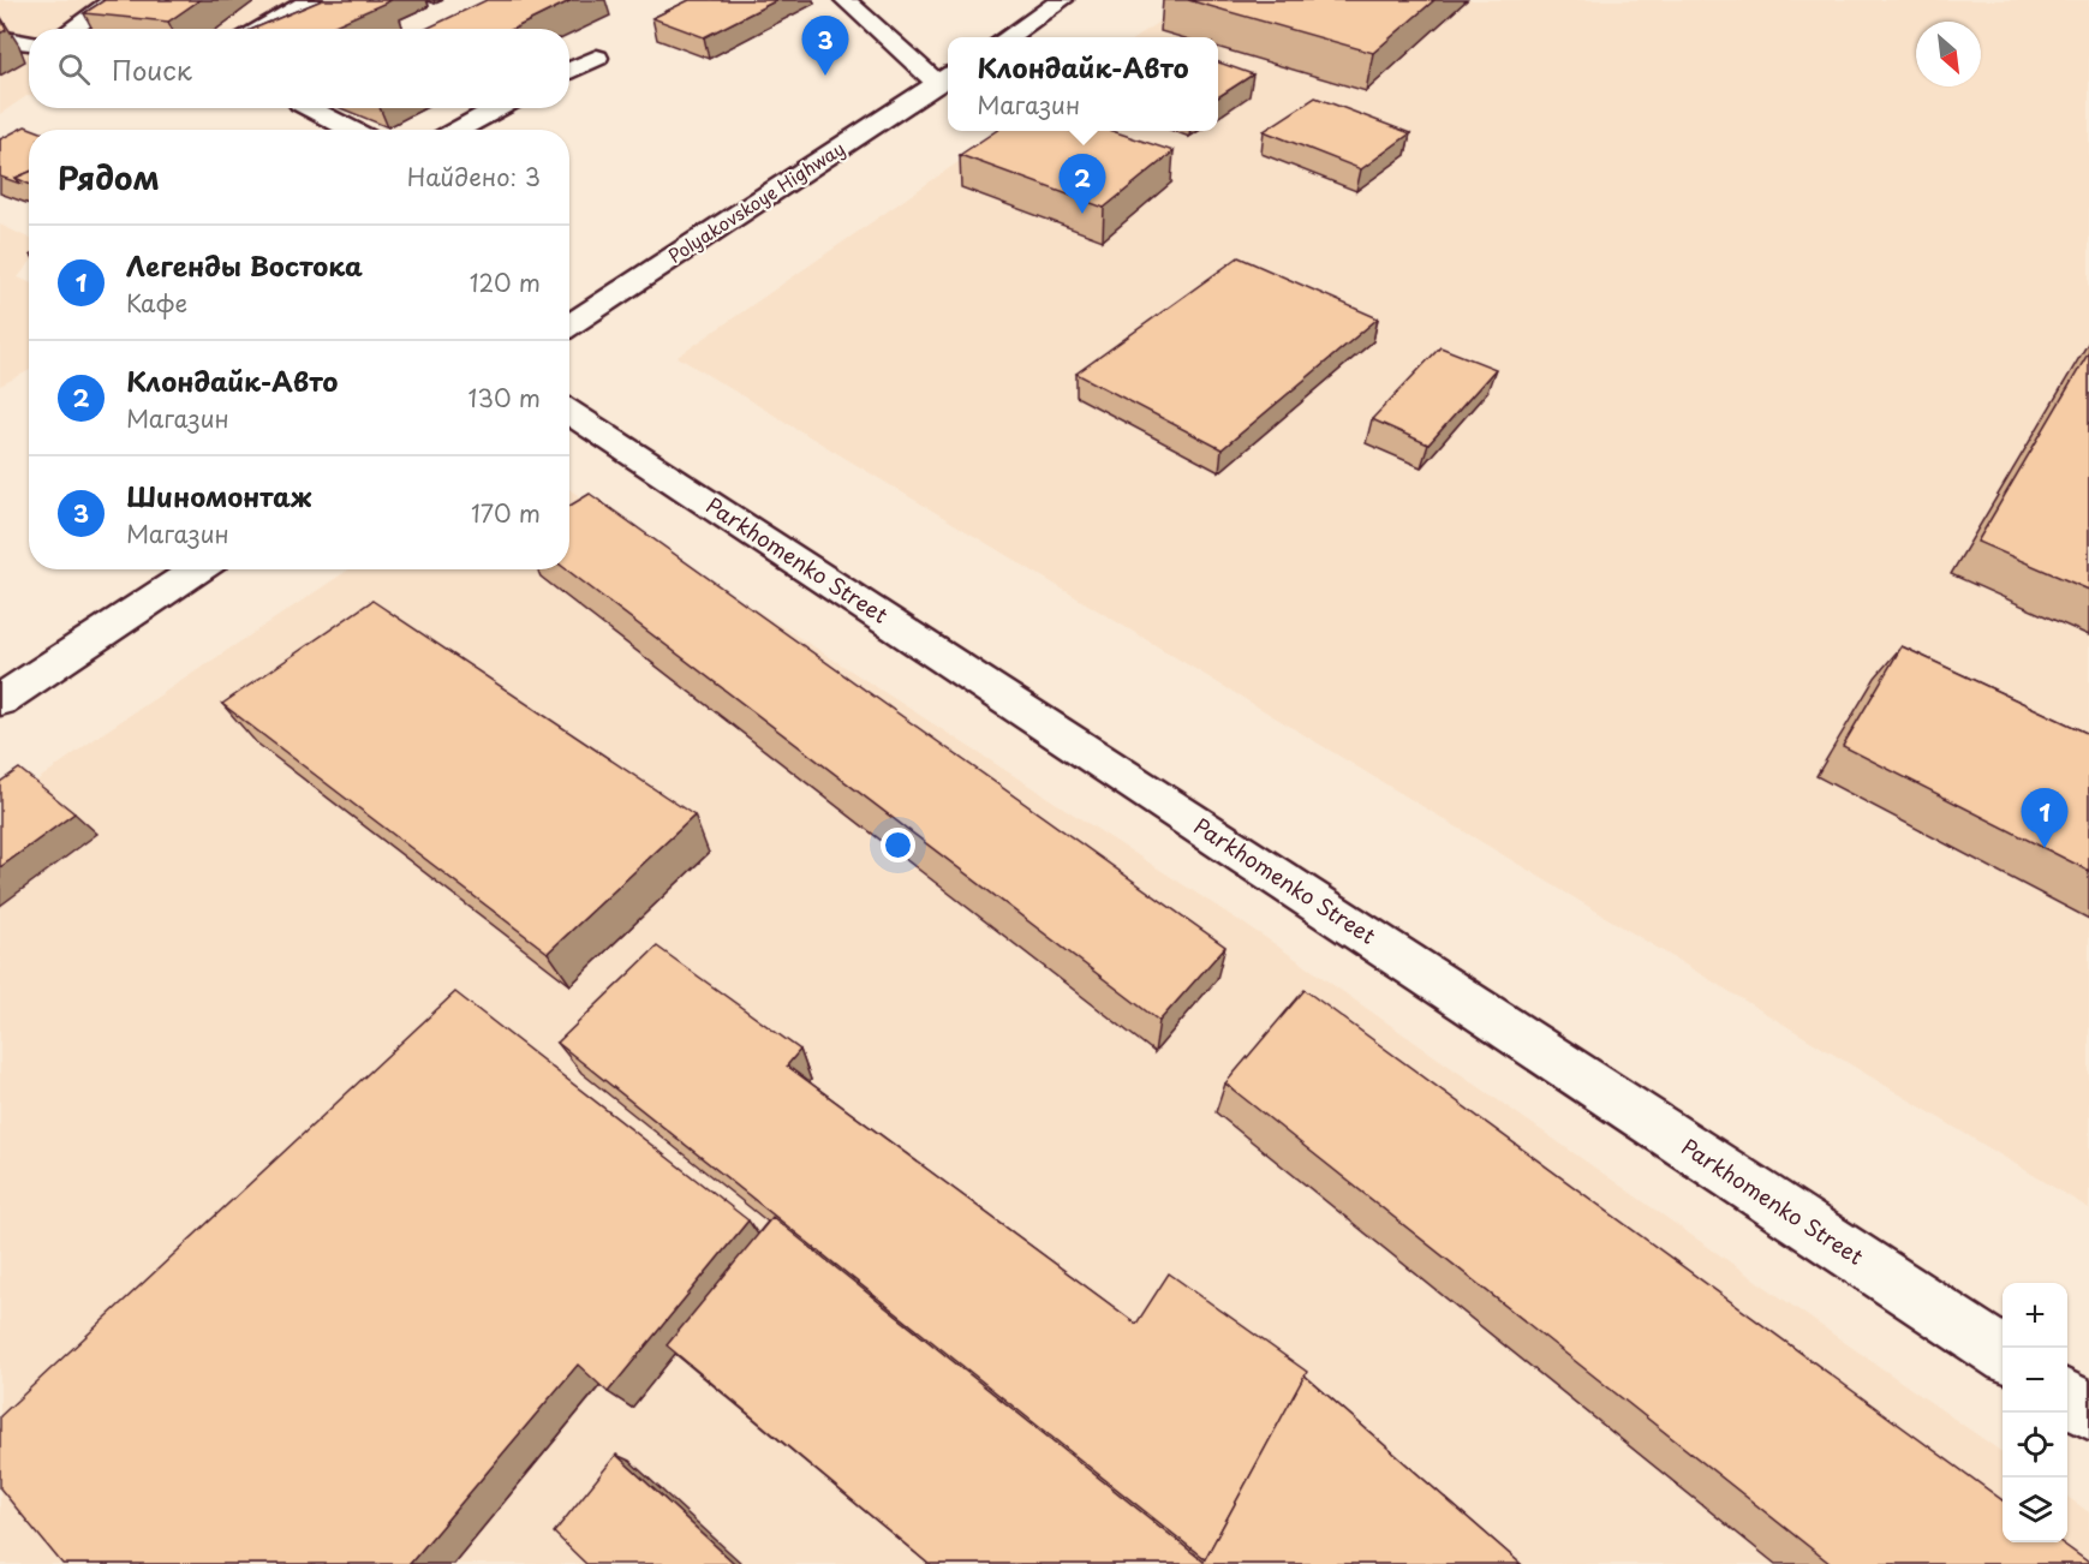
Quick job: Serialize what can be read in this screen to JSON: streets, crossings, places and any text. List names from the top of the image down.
{
  "streets": {
    "street": ["Polyakovskoye Highway", "Parkhomenko Street"]
  },
  "north": "bottom right",
  "page": {
    "pins": ["3", "2", "1"],
    "search": "Поиск",
    "popup": ["Клондайк-Авто", "Магазин"],
    "heading": ["Рядом", "Найдено: 3"],
    "list": [
      {
        "mark": "1",
        "name": "Легенды Востока",
        "note": "Кафе",
        "value": "120 m"
      },
      {
        "mark": "2",
        "name": "Клондайк-Авто",
        "note": "Магазин",
        "value": "130 m"
      },
      {
        "mark": "3",
        "name": "Шиномонтаж",
        "note": "Магазин",
        "value": "170 m"
      }
    ],
    "map_buttons": ["+", "−"]
  }
}
